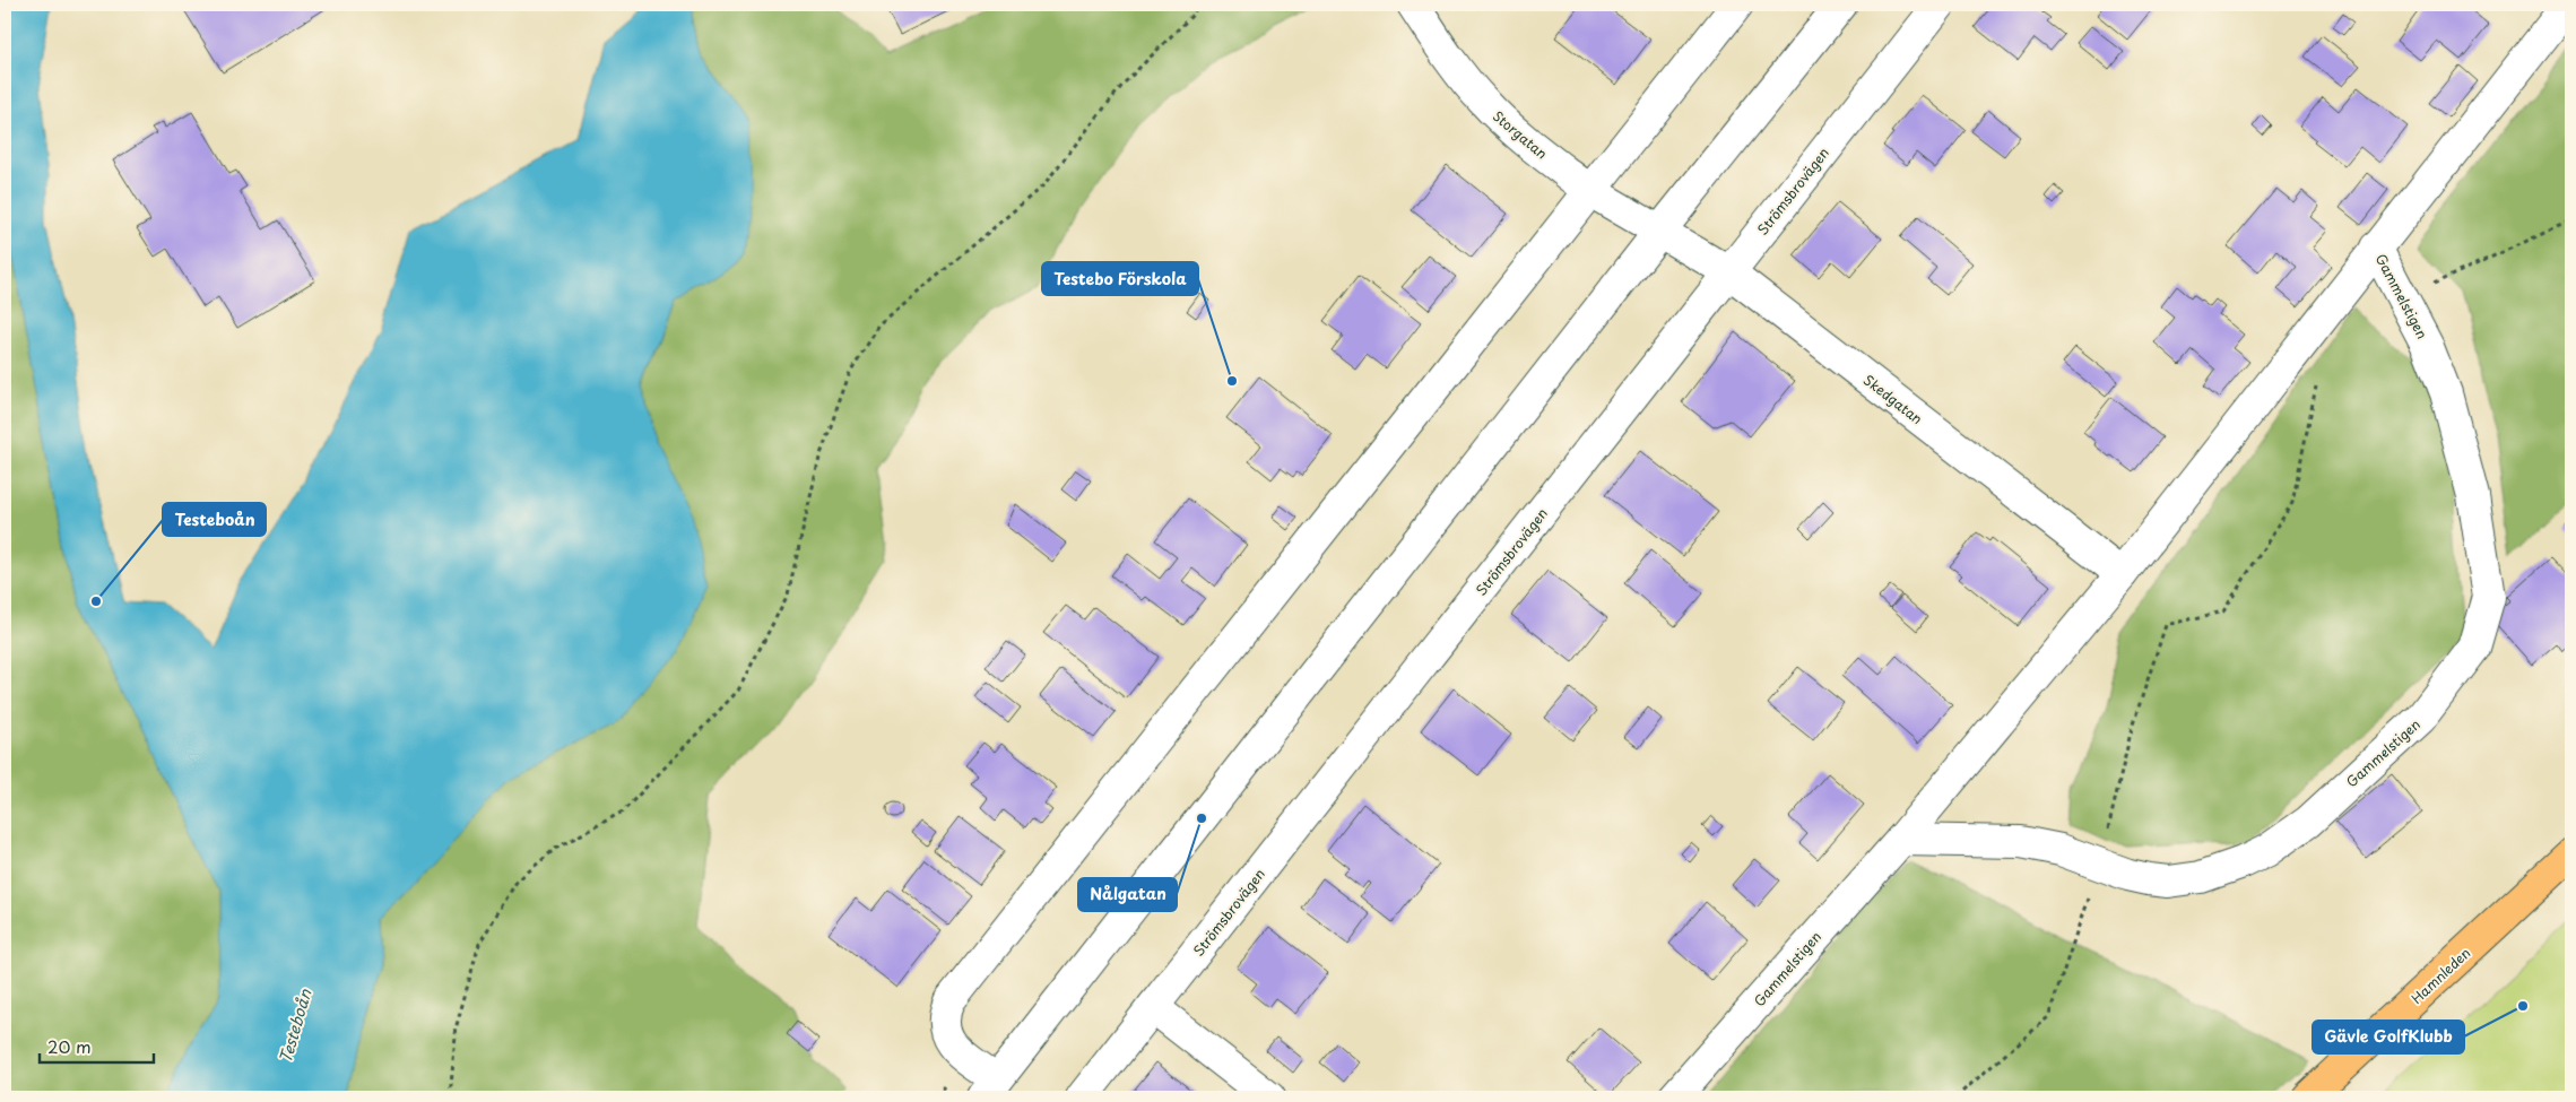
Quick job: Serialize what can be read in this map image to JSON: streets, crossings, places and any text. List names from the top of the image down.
{
  "streets": {
    "main road": ["Hamnleden"],
    "street": [
      "Storgatan",
      "Strömsbrovägen",
      "Gammelstigen",
      "Skedgatan"
    ]
  },
  "crossings": [
    ["Storgatan", "Skedgatan"],
    ["Strömsbrovägen", "Skedgatan"],
    ["Gammelstigen", "Skedgatan"]
  ],
  "water": ["Testeboån"],
  "places": [
    "Testebo Förskola",
    "Testeboån",
    "Nålgatan",
    "Gävle GolfKlubb"
  ],
  "scale_bar": "20 m"
}
